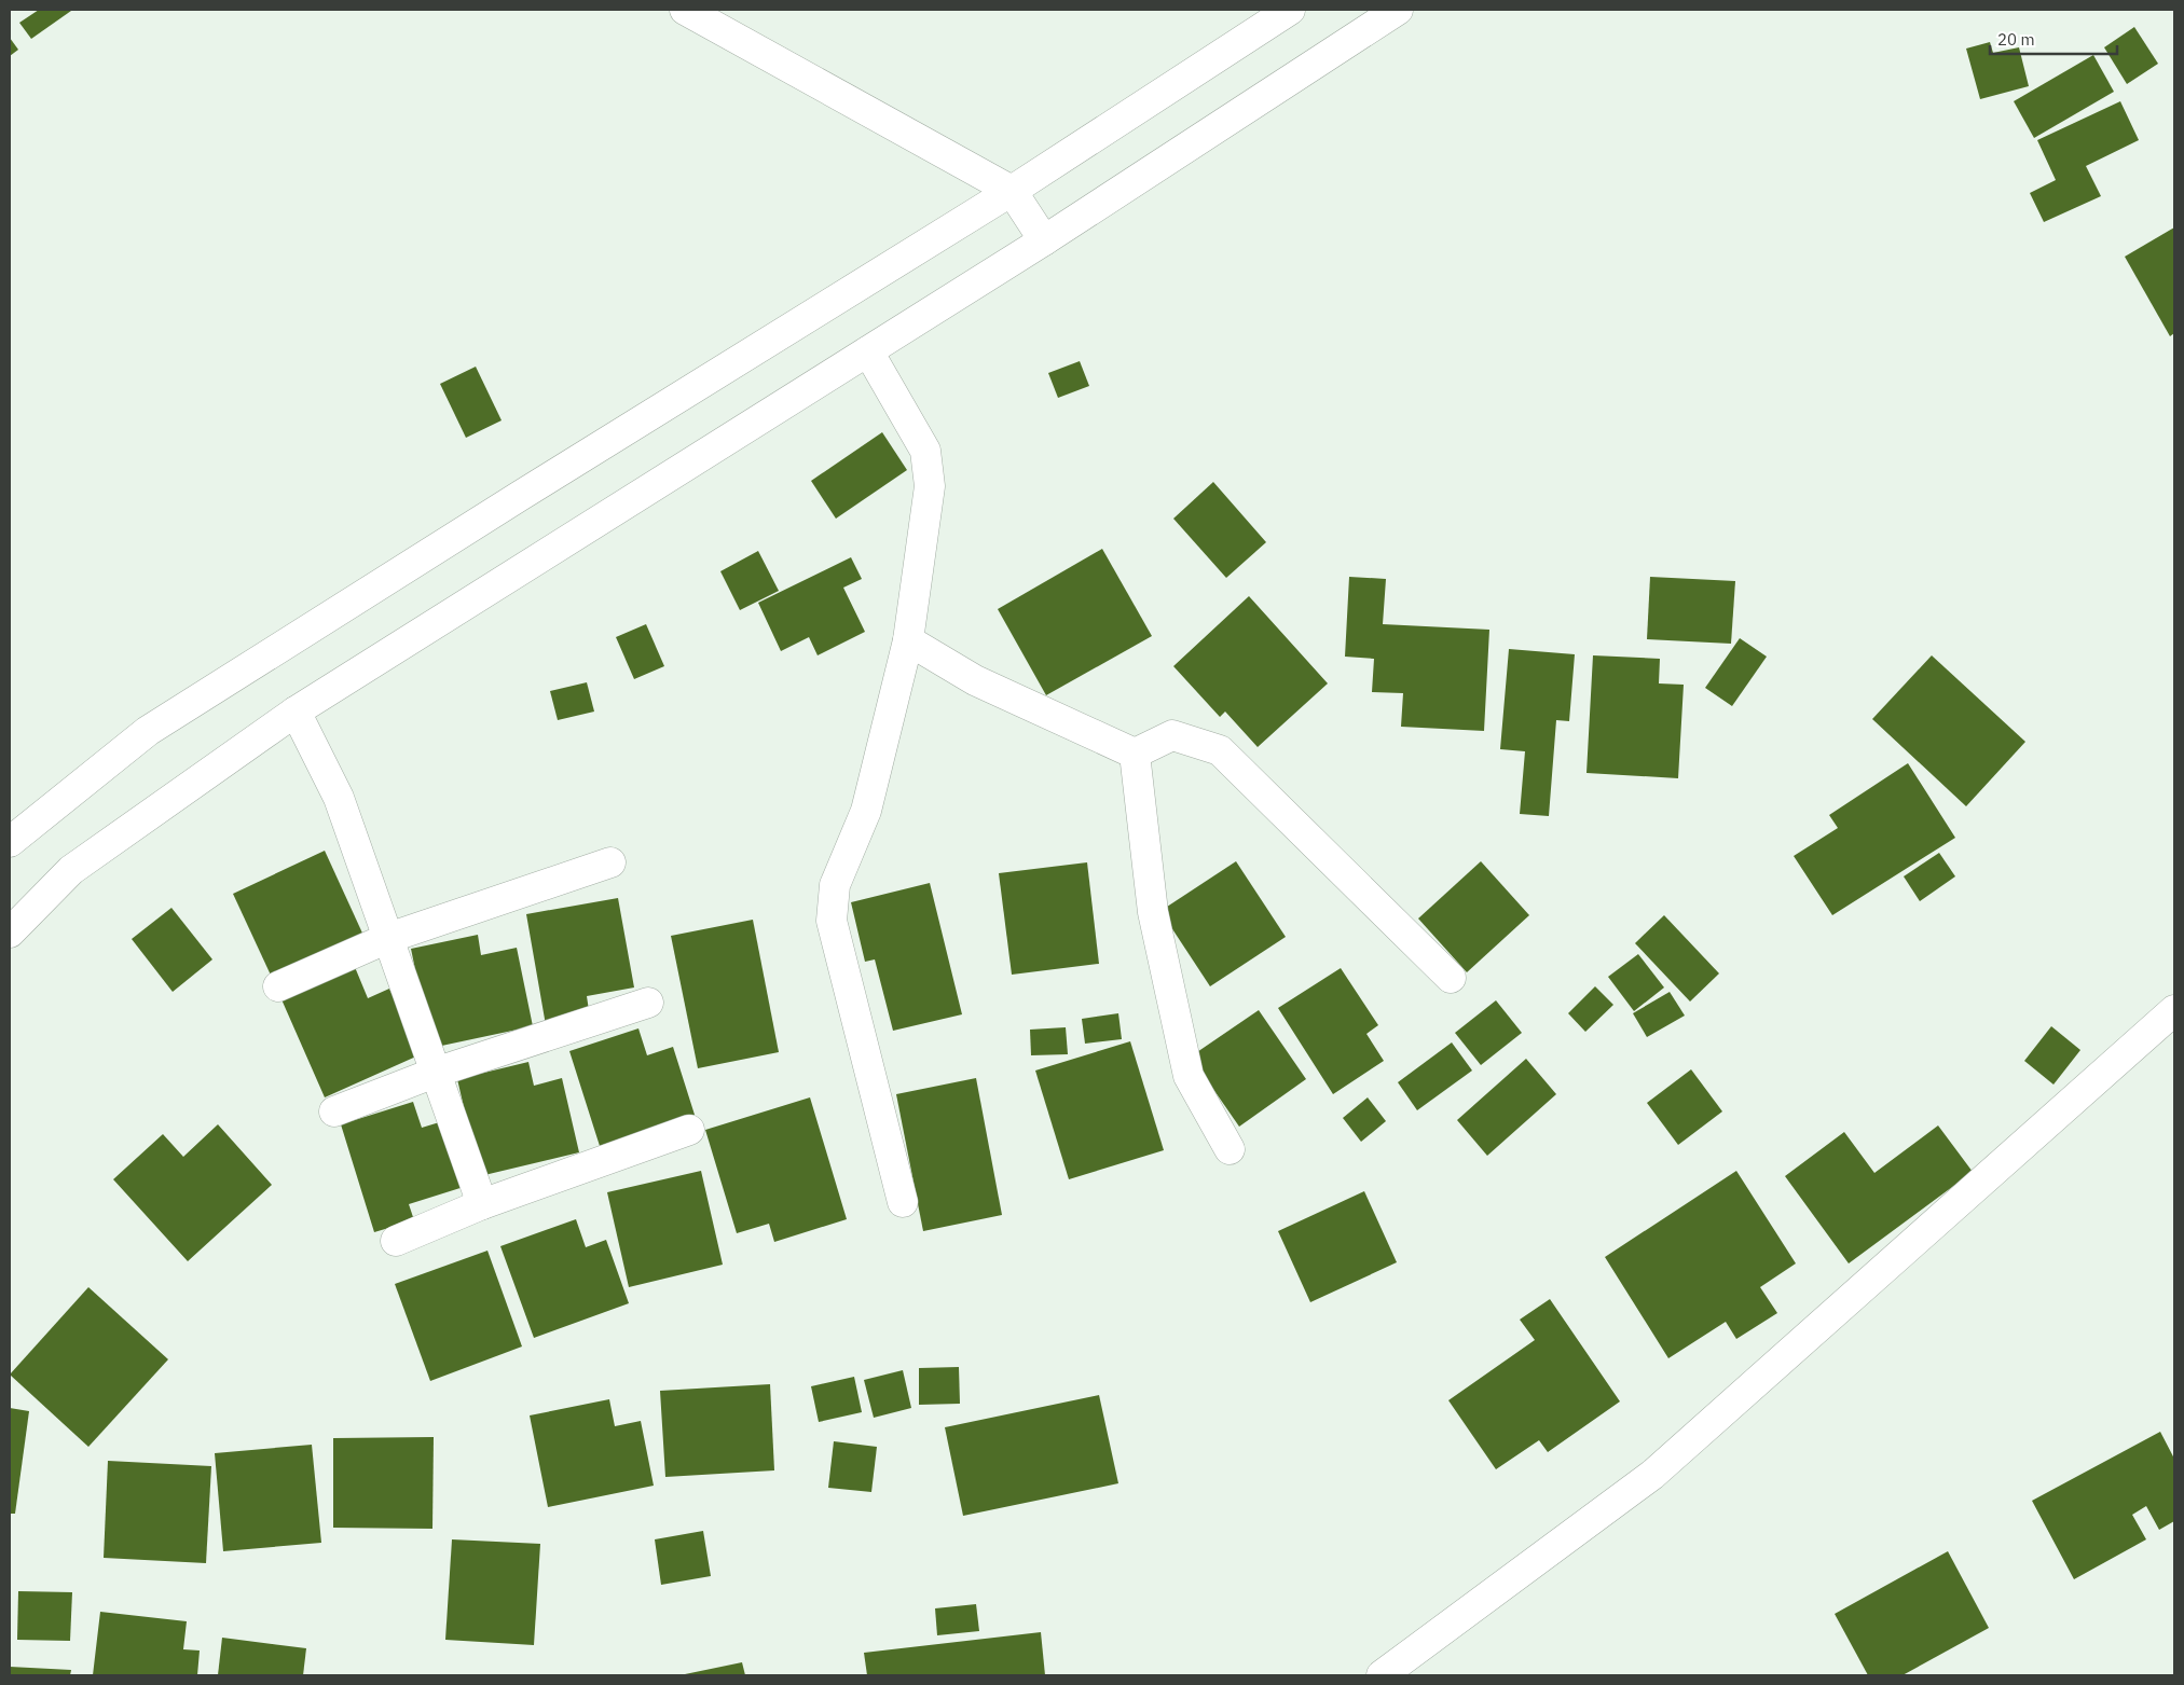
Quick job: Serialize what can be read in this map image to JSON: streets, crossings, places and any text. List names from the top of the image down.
{
  "scale_bar": "20 m"
}
